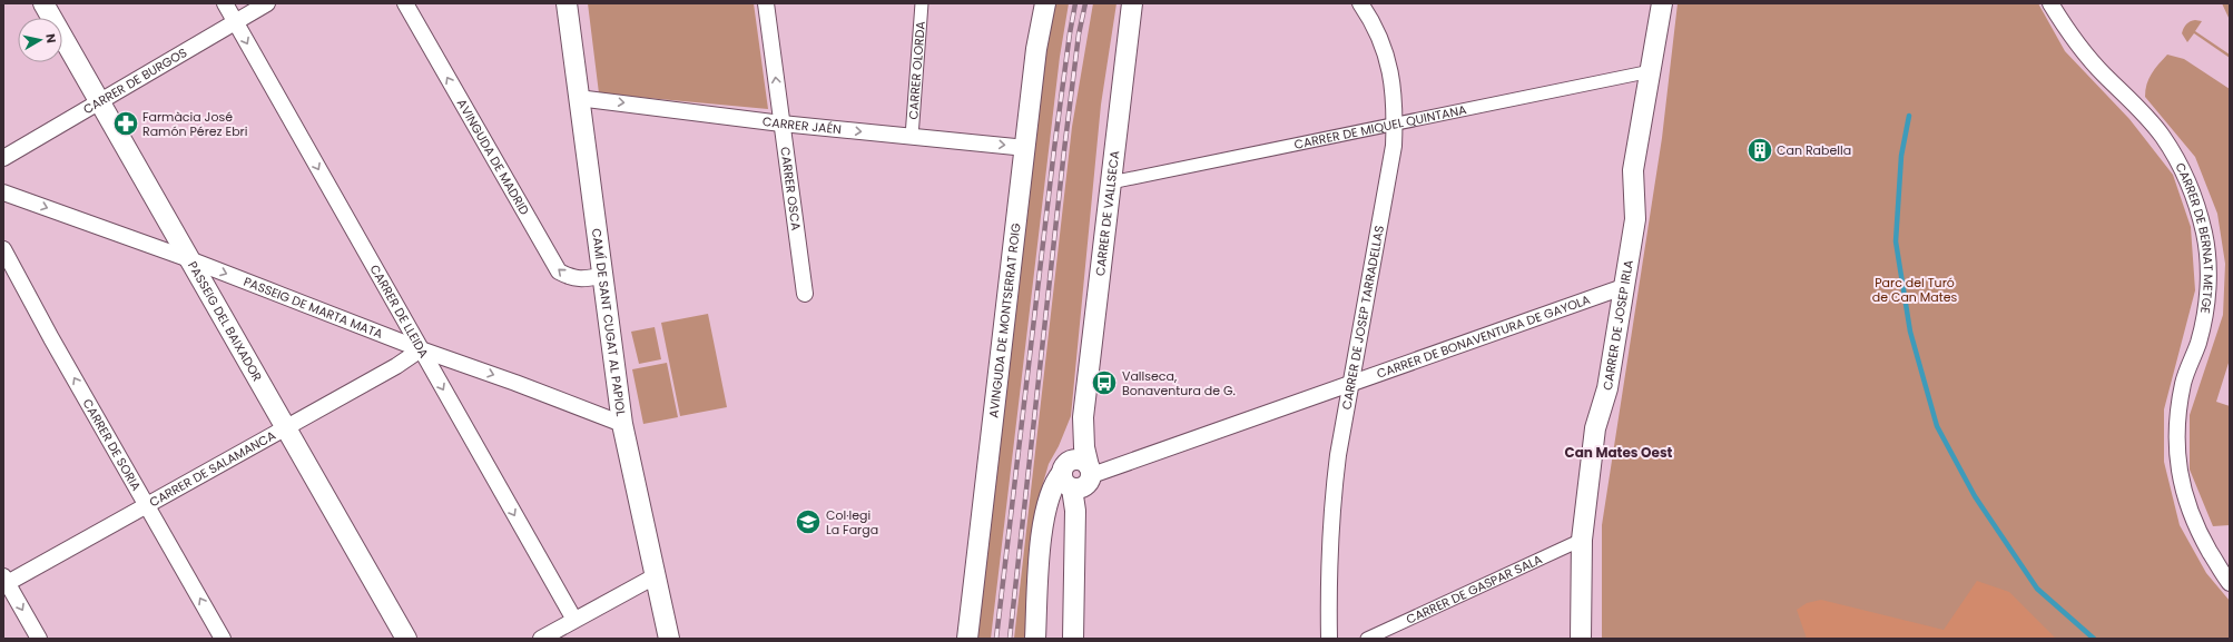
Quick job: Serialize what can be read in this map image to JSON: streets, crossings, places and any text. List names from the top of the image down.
{
  "streets": {
    "street": [
      "CARRER OLORDA",
      "CARRER DE BURGOS",
      "CARRER JAÉN",
      "CARRER DE MIQUEL QUINTANA",
      "AVINGUDA DE MADRID",
      "CARRER OSCA",
      "CARRER DE VALLSECA",
      "CARRER DE BERNAT METGE",
      "PASSEIG DE MARTA MATA",
      "CARRER DE LLEIDA",
      "CARRER DE JOSEP TARRADELLAS",
      "PASSEIG DEL BAIXADOR",
      "AVINGUDA DE MONTSERRAT ROIG",
      "CAMÍ DE SANT CUGAT AL PAPIOL",
      "CARRER DE JOSEP IRLA",
      "CARRER DE BONAVENTURA DE GAYOLA",
      "CARRER DE SORIA",
      "CARRER DE SALAMANCA",
      "CARRER DE GASPAR SALA"
    ]
  },
  "crossings": [
    ["CARRER OLORDA", "CARRER JAÉN"],
    ["CARRER DE BURGOS", "CARRER DE LLEIDA"],
    ["CARRER DE BURGOS", "PASSEIG DEL BAIXADOR"],
    ["CARRER JAÉN", "CARRER OSCA"],
    ["CARRER JAÉN", "AVINGUDA DE MONTSERRAT ROIG"],
    ["CARRER JAÉN", "CAMÍ DE SANT CUGAT AL PAPIOL"],
    ["CARRER DE MIQUEL QUINTANA", "CARRER DE VALLSECA"],
    ["CARRER DE MIQUEL QUINTANA", "CARRER DE JOSEP TARRADELLAS"],
    ["CARRER DE MIQUEL QUINTANA", "CARRER DE JOSEP IRLA"],
    ["AVINGUDA DE MADRID", "CAMÍ DE SANT CUGAT AL PAPIOL"],
    ["CARRER DE VALLSECA", "CARRER DE BONAVENTURA DE GAYOLA"],
    ["PASSEIG DE MARTA MATA", "CARRER DE LLEIDA"],
    ["PASSEIG DE MARTA MATA", "PASSEIG DEL BAIXADOR"],
    ["PASSEIG DE MARTA MATA", "CAMÍ DE SANT CUGAT AL PAPIOL"],
    ["PASSEIG DE MARTA MATA", "CARRER DE SALAMANCA"],
    ["CARRER DE LLEIDA", "CARRER DE SALAMANCA"],
    ["CARRER DE JOSEP TARRADELLAS", "CARRER DE BONAVENTURA DE GAYOLA"],
    ["PASSEIG DEL BAIXADOR", "CARRER DE SALAMANCA"],
    ["CARRER DE JOSEP IRLA", "CARRER DE BONAVENTURA DE GAYOLA"],
    ["CARRER DE JOSEP IRLA", "CARRER DE GASPAR SALA"],
    ["CARRER DE SORIA", "CARRER DE SALAMANCA"]
  ],
  "one_way": [
    "CARRER JAÉN",
    "AVINGUDA DE MADRID",
    "CARRER OSCA",
    "PASSEIG DE MARTA MATA",
    "CARRER DE LLEIDA",
    "CARRER DE SORIA"
  ],
  "districts": ["Can Mates Oest"],
  "parks": ["Parc del Turó de Can Mates"],
  "places": {
    "pharmacy": ["Farmàcia José Ramón Pérez Ebri"],
    "building": ["Can Rabella"],
    "bus stop": ["Vallseca, Bonaventura de G."],
    "school or university": ["Col·legi La Farga"]
  },
  "north": "right"
}
